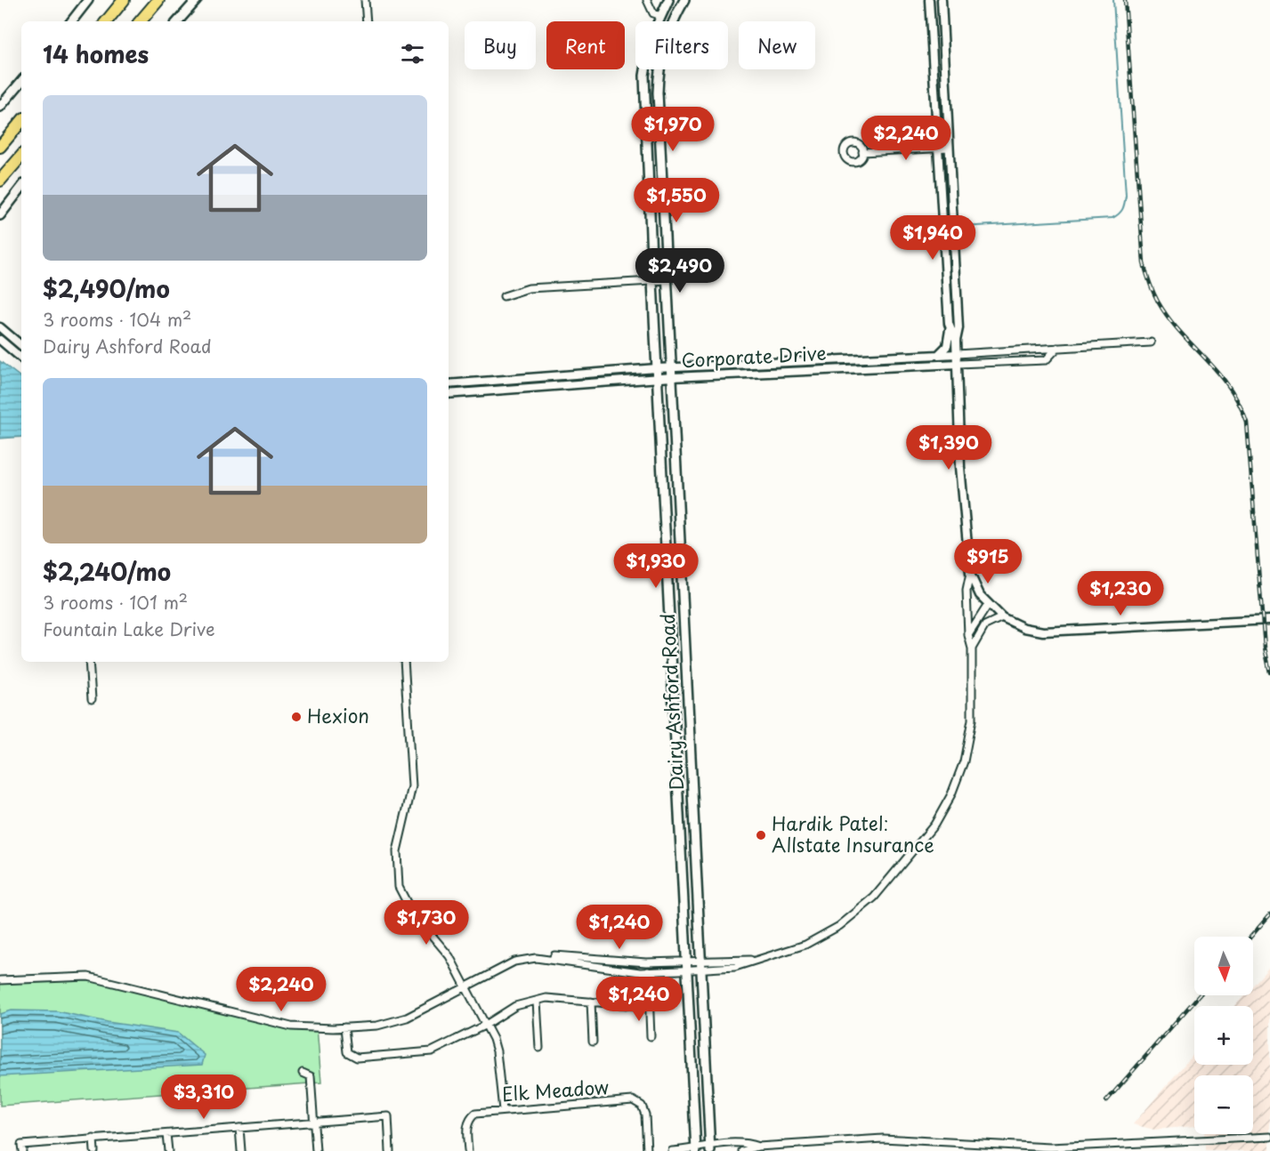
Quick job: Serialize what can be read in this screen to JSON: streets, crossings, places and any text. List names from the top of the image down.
{
  "streets": {
    "main road": ["Dairy Ashford Road"],
    "street": ["Corporate Drive", "Elk Meadow"]
  },
  "crossings": [
    ["Corporate Drive", "Dairy Ashford Road"]
  ],
  "places": ["Hexion", "Hardik Patel: Allstate Insurance"],
  "north": "bottom",
  "page": {
    "chip": [
      "Buy",
      "Rent",
      "Filters",
      "New"
    ],
    "heading": "14 homes",
    "list": [
      {
        "name": "$2,490/mo",
        "note": "3 rooms · 104 m² · Dairy Ashford Road"
      },
      {
        "name": "$2,240/mo",
        "note": "3 rooms · 101 m² · Fountain Lake Drive"
      }
    ],
    "price": [
      "$1,970",
      "$2,240",
      "$1,550",
      "$1,940",
      "$2,490",
      "$1,390",
      "$915",
      "$1,930",
      "$1,230",
      "$1,730",
      "$1,240",
      "$2,240",
      "$1,240",
      "$3,310"
    ],
    "map_buttons": ["+", "−"]
  }
}
